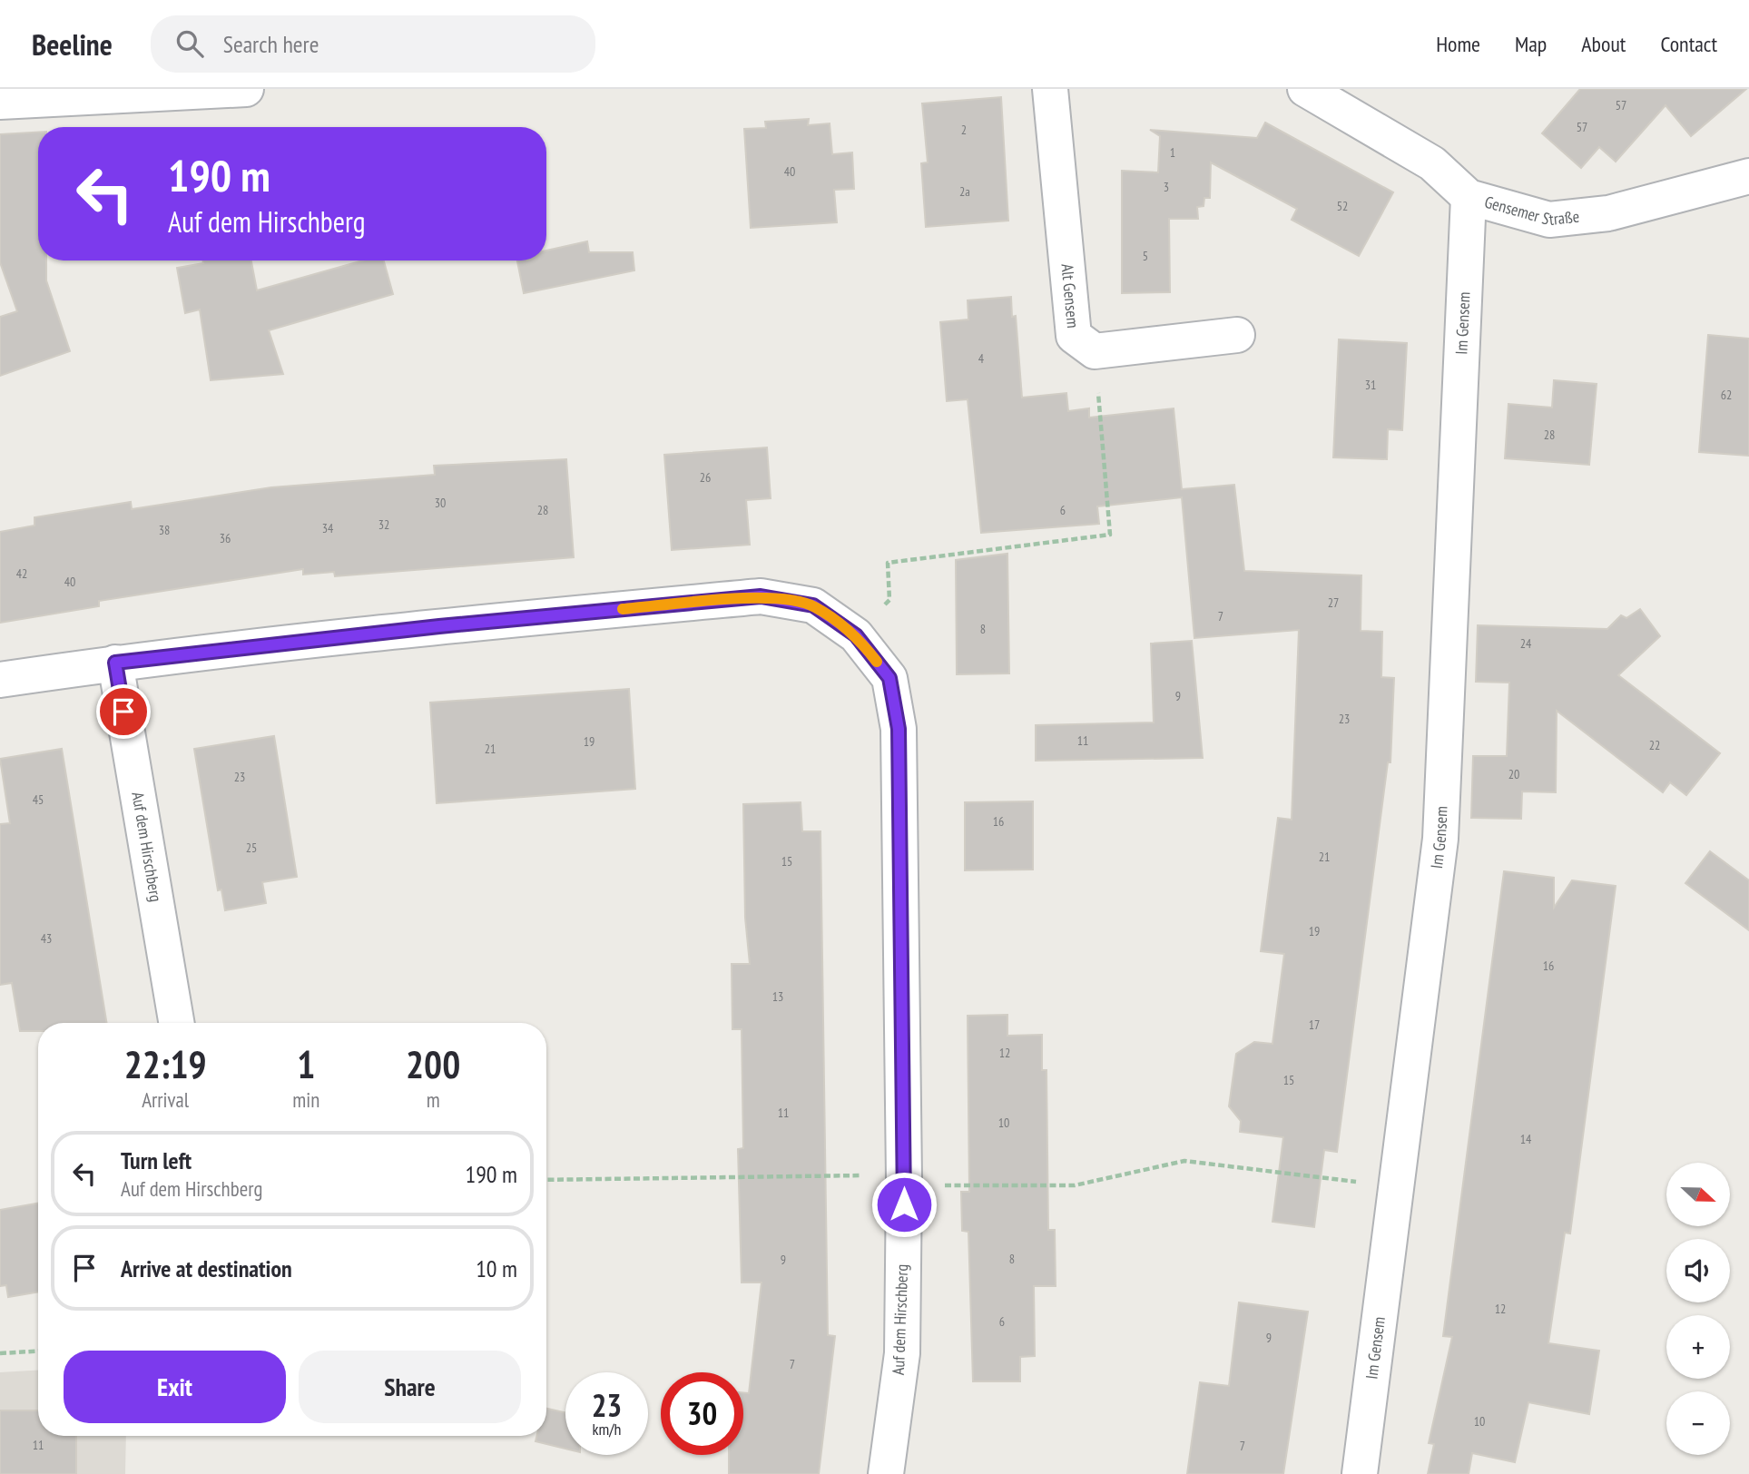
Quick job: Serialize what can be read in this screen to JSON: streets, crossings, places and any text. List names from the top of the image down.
{
  "streets": {
    "street": [
      "Gensemer Straße",
      "Alt Gensem",
      "Im Gensem",
      "Auf dem Hirschberg"
    ]
  },
  "crossings": [
    ["Gensemer Straße", "Im Gensem"]
  ],
  "house_numbers": [
    "57",
    "57",
    "2",
    "1",
    "40",
    "3",
    "2a",
    "52",
    "5",
    "4",
    "31",
    "62",
    "28",
    "26",
    "30",
    "28",
    "6",
    "32",
    "34",
    "38",
    "36",
    "42",
    "40",
    "27",
    "7",
    "8",
    "24",
    "9",
    "23",
    "11",
    "19",
    "22",
    "21",
    "20",
    "23",
    "45",
    "16",
    "25",
    "21",
    "15",
    "19",
    "43",
    "16",
    "13",
    "17",
    "12",
    "15",
    "11",
    "10",
    "14",
    "8",
    "9",
    "12",
    "6",
    "9",
    "7",
    "10",
    "11",
    "7"
  ],
  "north": "right",
  "page": {
    "header": "Beeline",
    "search": "Search here",
    "nav": [
      "Home",
      "Map",
      "About",
      "Contact"
    ],
    "turn": ["190 m", "Auf dem Hirschberg"],
    "eta": [
      "22:19",
      "Arrival",
      "1",
      "min",
      "200",
      "m"
    ],
    "list": [
      {
        "name": "Turn left",
        "note": "Auf dem Hirschberg",
        "value": "190 m"
      },
      {
        "name": "Arrive at destination",
        "value": "10 m"
      }
    ],
    "map_buttons": ["+", "−"],
    "buttons": ["Exit", "Share"],
    "speed": "23 km/h",
    "limit": "30"
  }
}
